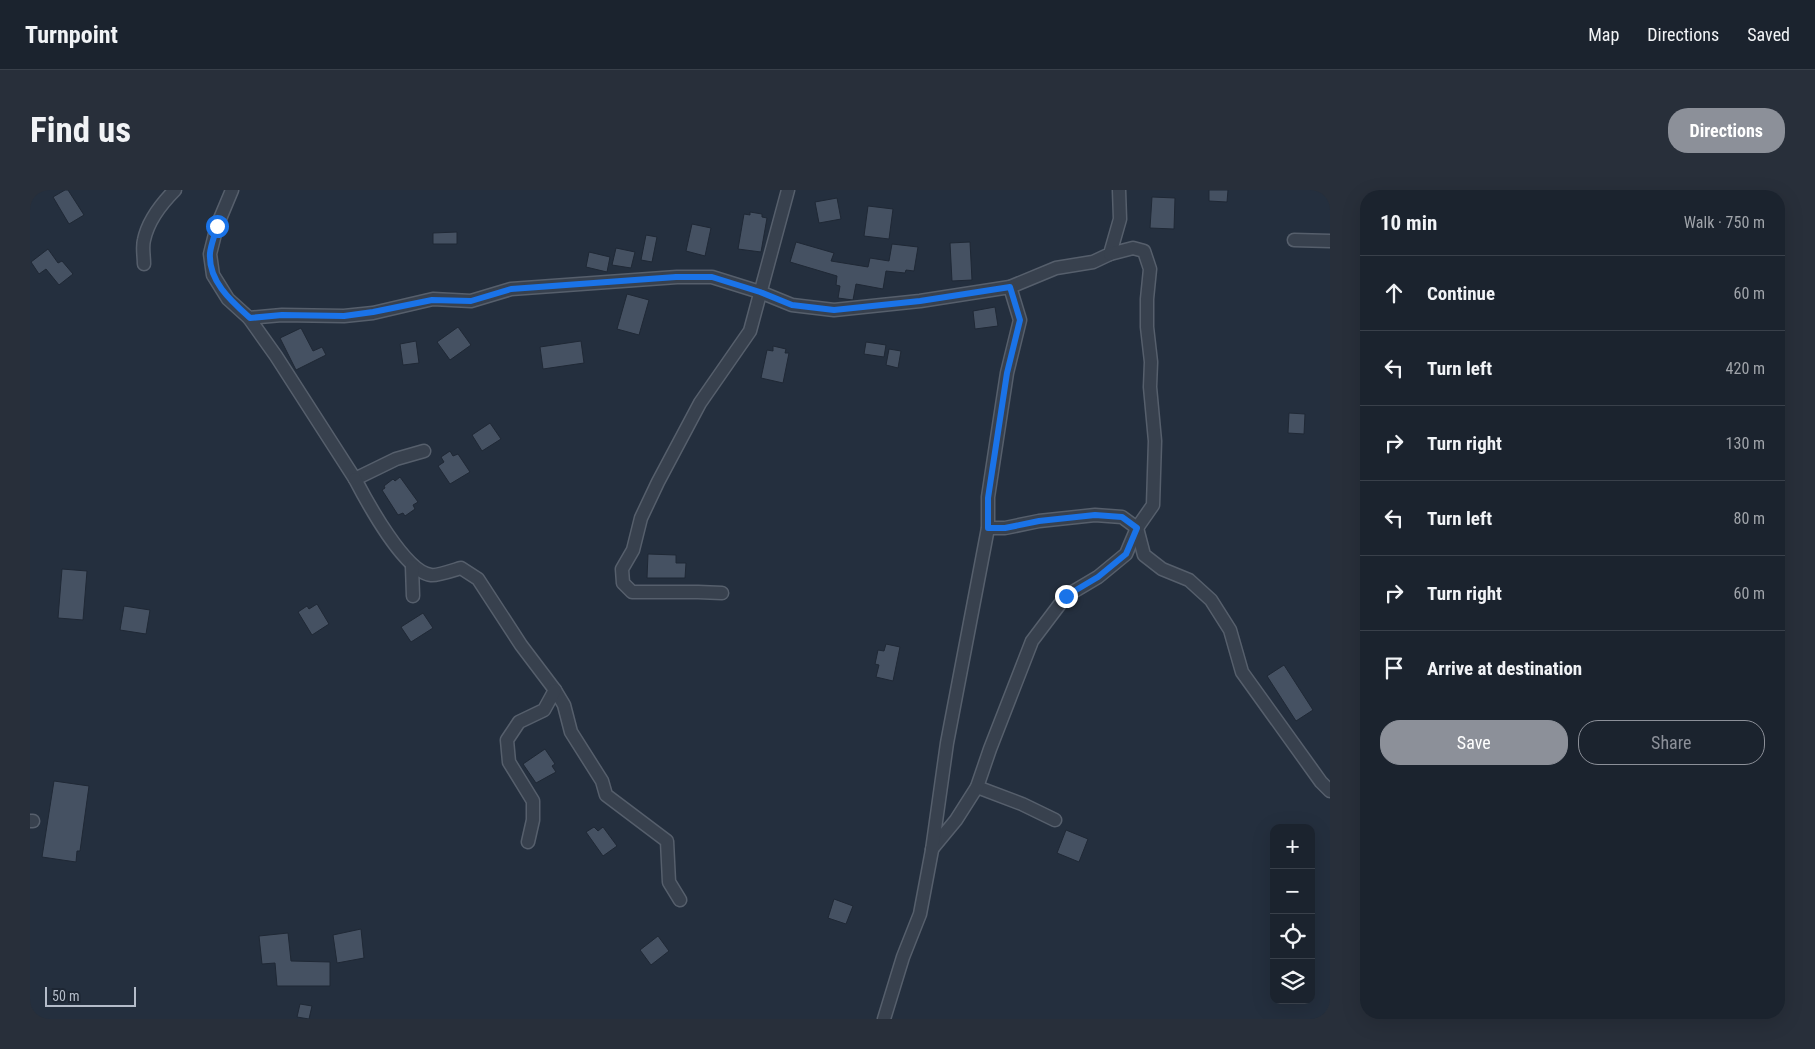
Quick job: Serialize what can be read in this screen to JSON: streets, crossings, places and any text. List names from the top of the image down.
{
  "scale_bar": "50 m",
  "page": {
    "header": "Turnpoint",
    "nav": ["Map", "Directions", "Saved"],
    "buttons": [
      "Directions",
      ["Save", "Share"]
    ],
    "title": "Find us",
    "heading": ["10 min", "Walk · 750 m"],
    "list": [
      ["Continue", "60 m"],
      ["Turn left", "420 m"],
      ["Turn right", "130 m"],
      ["Turn left", "80 m"],
      ["Turn right", "60 m"],
      "Arrive at destination"
    ],
    "map_buttons": ["+", "−"],
    "scale": "50 m"
  }
}
